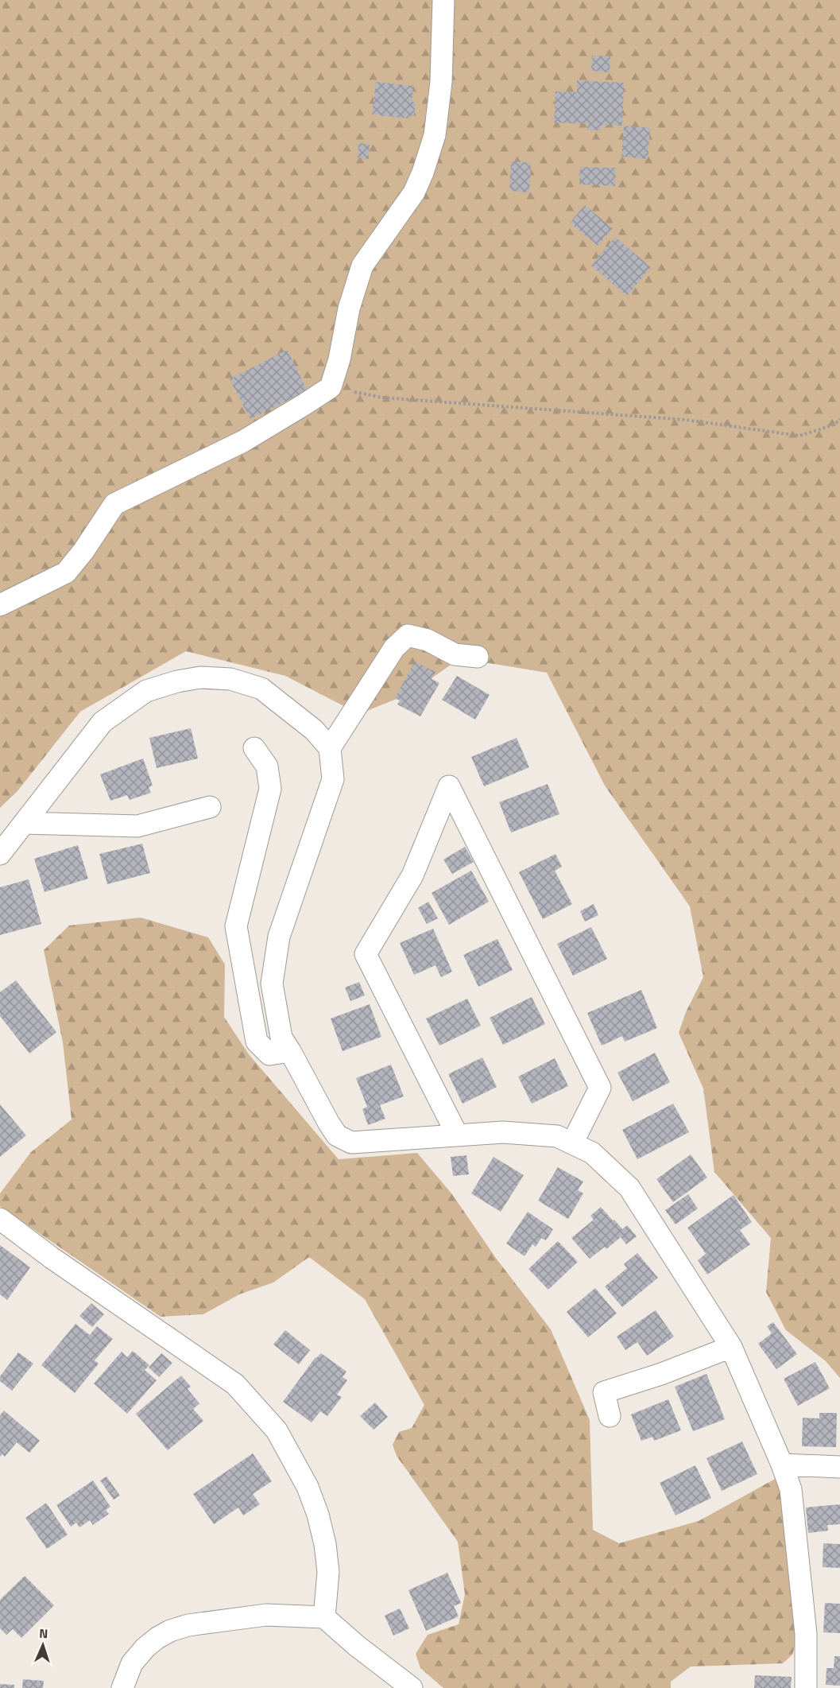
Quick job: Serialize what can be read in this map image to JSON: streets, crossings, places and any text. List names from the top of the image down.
{
  "north": "top"
}
